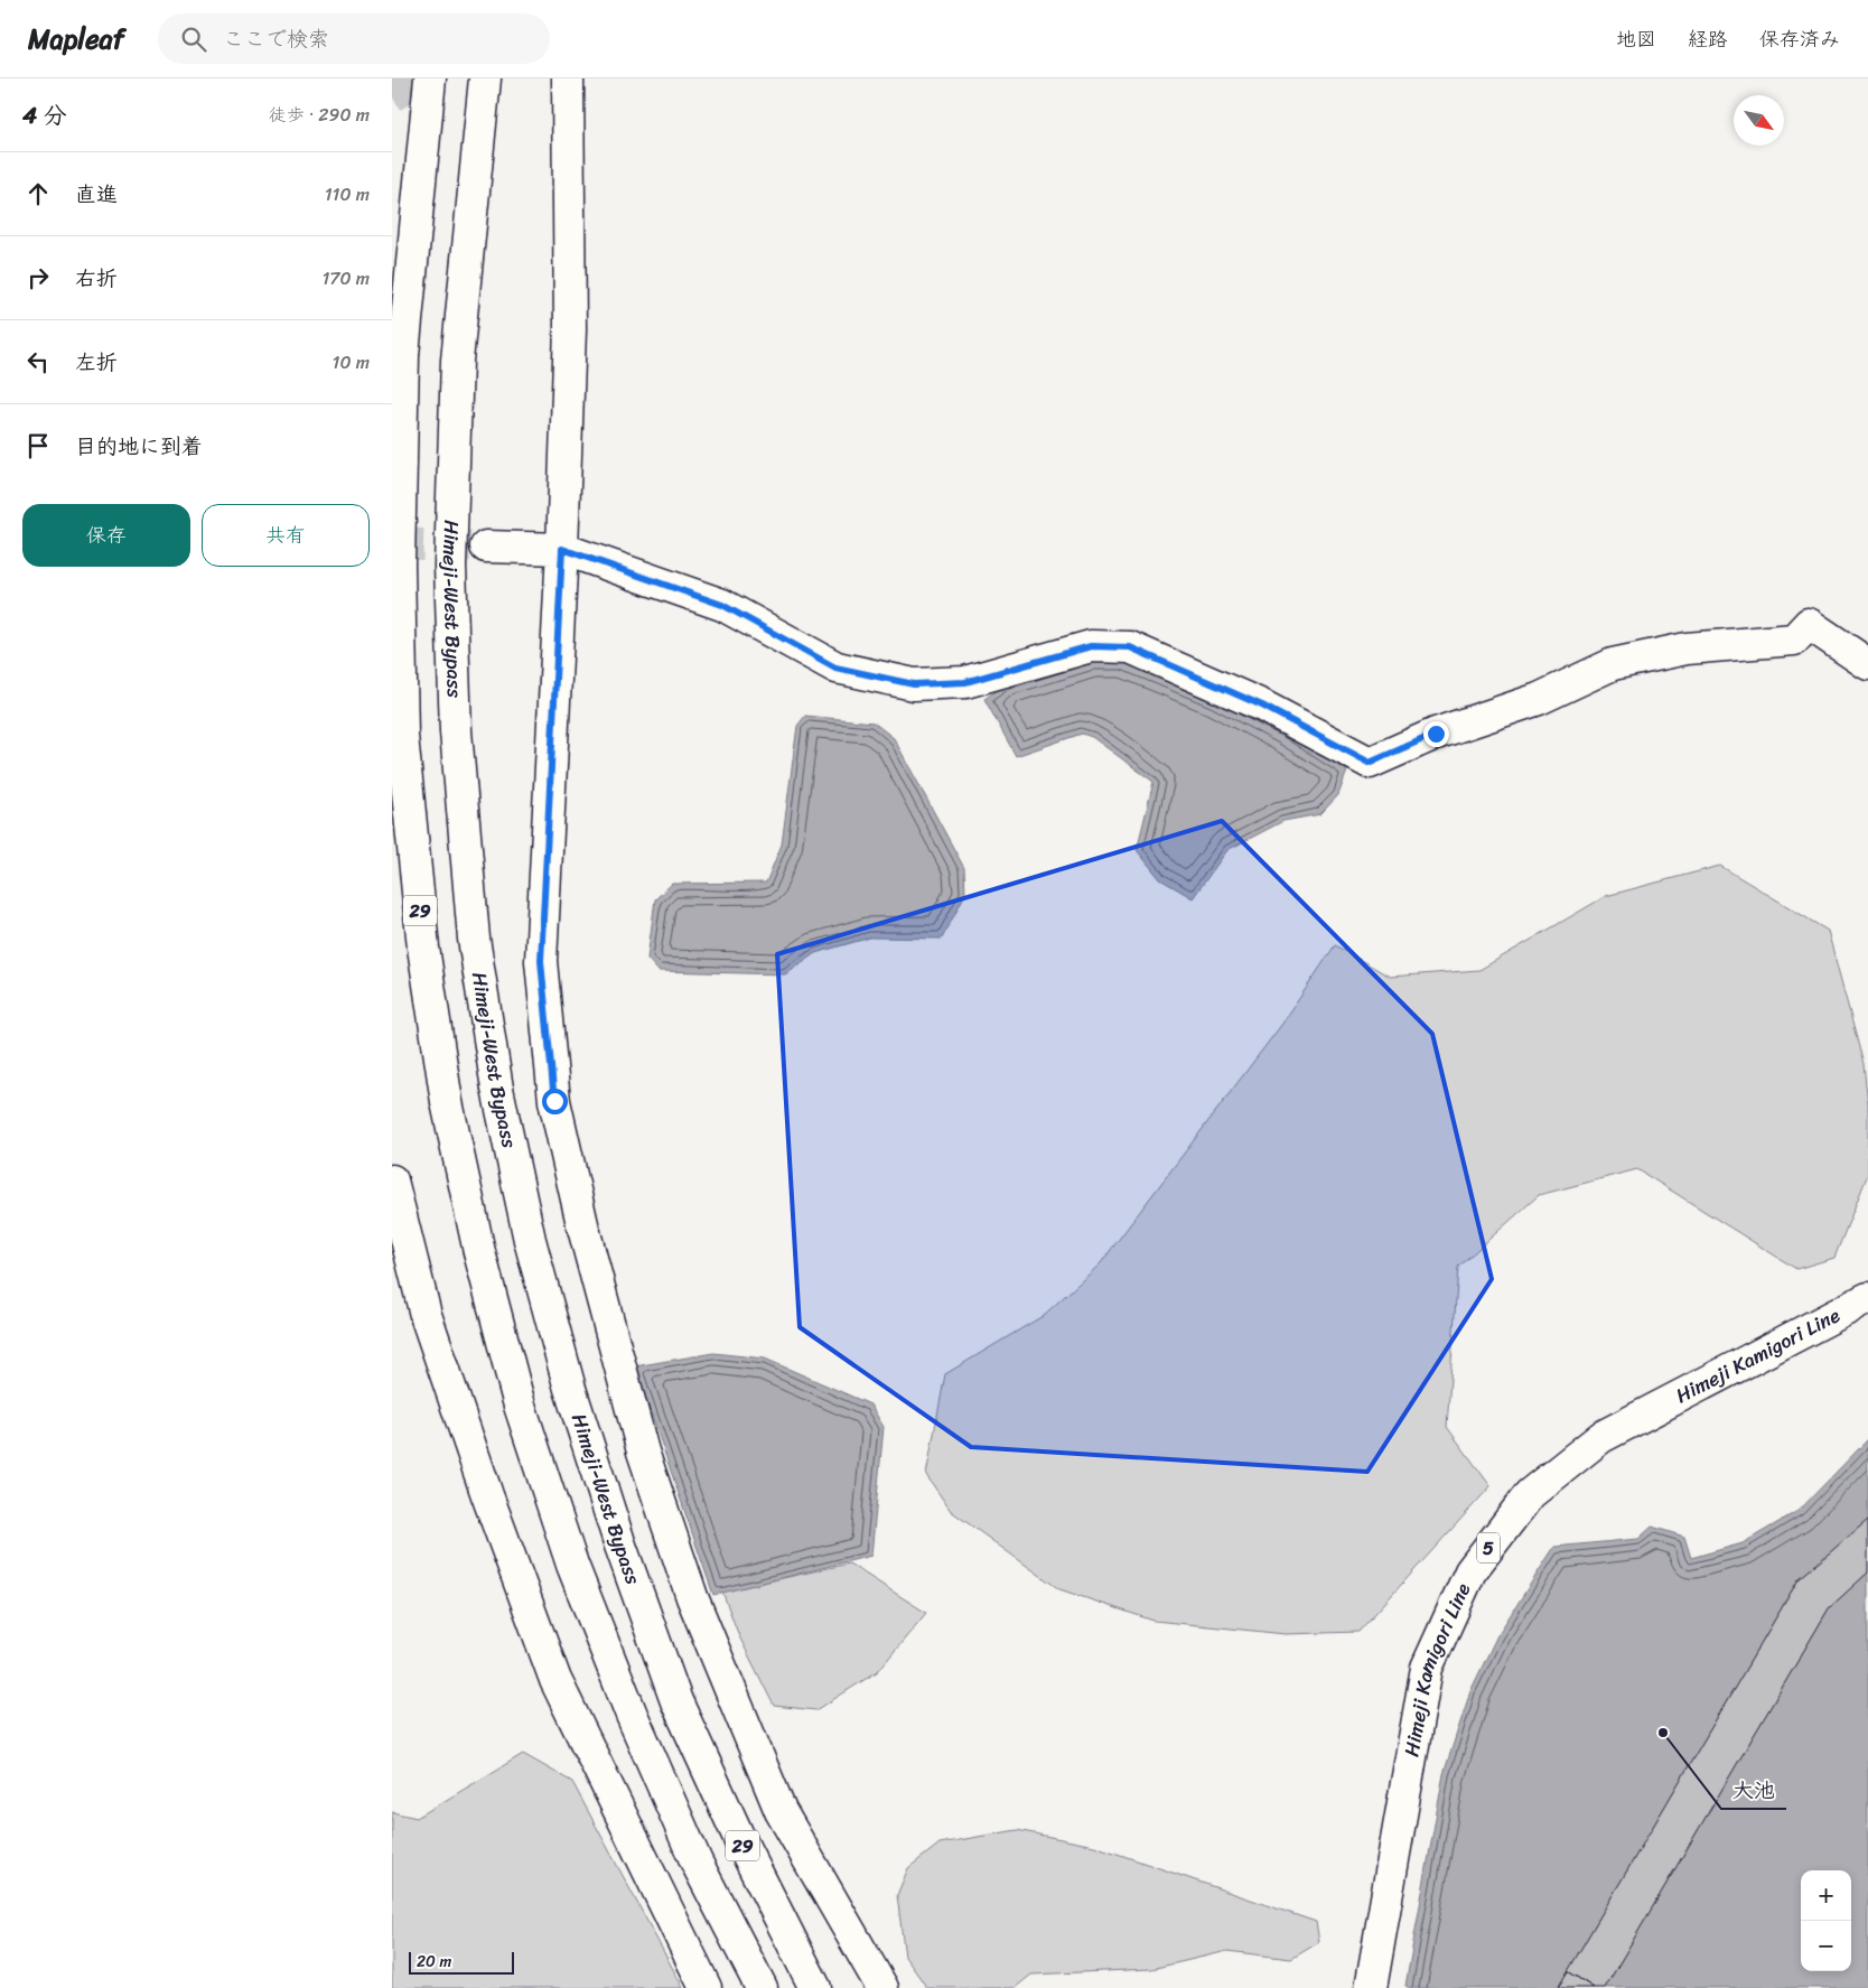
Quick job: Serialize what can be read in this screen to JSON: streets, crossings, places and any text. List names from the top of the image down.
{
  "streets": {
    "main road": [
      "Himeji-West Bypass",
      "29",
      "Himeji Kamigori Line",
      "5"
    ]
  },
  "places": ["大池"],
  "scale_bar": "20 m",
  "north": "bottom right",
  "page": {
    "header": "Mapleaf",
    "search": "ここで検索",
    "nav": ["地図", "経路", "保存済み"],
    "heading": ["4 分", "徒歩 · 290 m"],
    "list": [
      ["直進", "110 m"],
      ["右折", "170 m"],
      ["左折", "10 m"],
      "目的地に到着"
    ],
    "buttons": ["保存", "共有"],
    "map_buttons": ["+", "−"],
    "scale": "20 m"
  }
}
